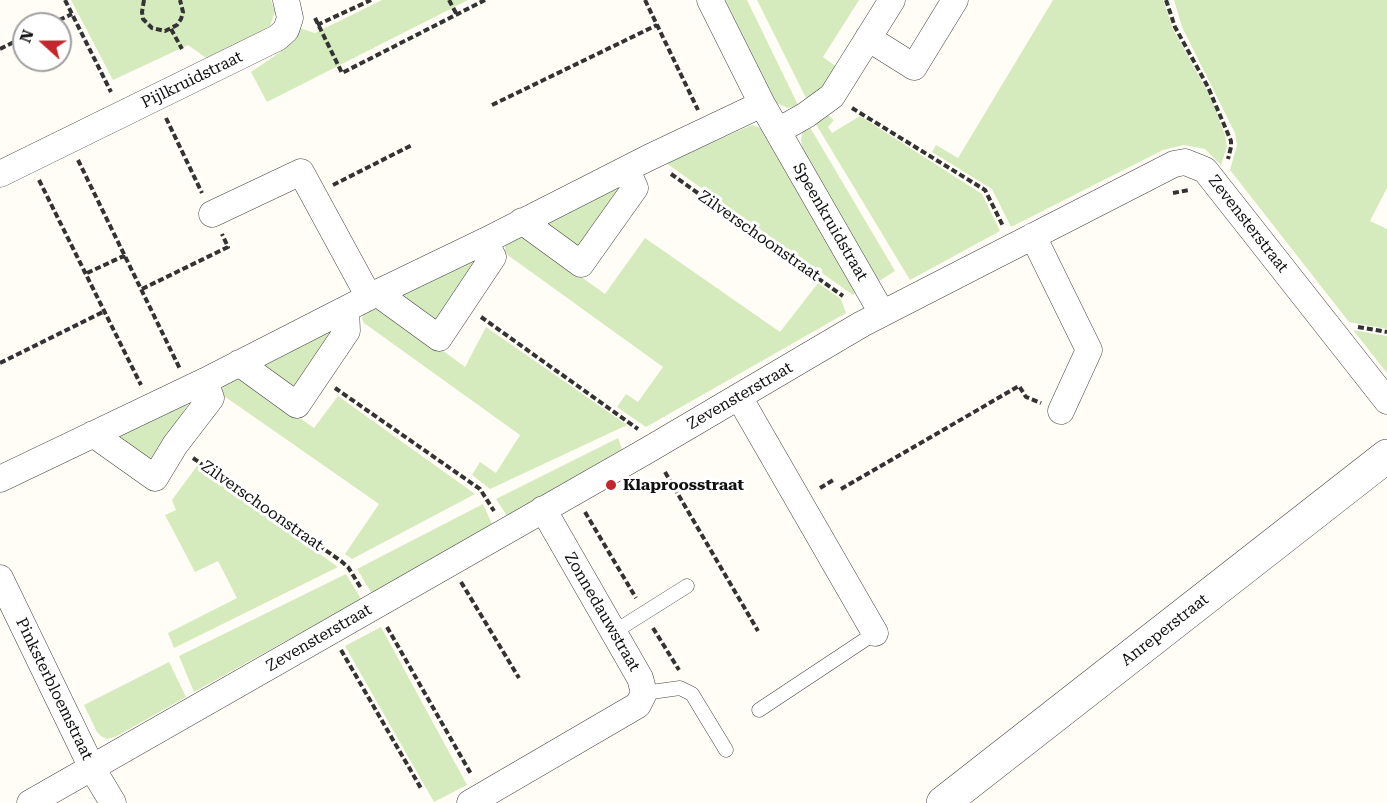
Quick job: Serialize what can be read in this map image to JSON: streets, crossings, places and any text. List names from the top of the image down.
{
  "streets": {
    "street": [
      "Pijlkruidstraat",
      "Speenkruidstraat",
      "Zevensterstraat",
      "Zonnedauwstraat",
      "Anreperstraat",
      "Pinksterbloemstraat"
    ],
    "path": ["Zilverschoonstraat"]
  },
  "crossings": [
    ["Speenkruidstraat", "Zevensterstraat"],
    ["Speenkruidstraat", "Zilverschoonstraat"],
    ["Zevensterstraat", "Zilverschoonstraat"],
    ["Zevensterstraat", "Zonnedauwstraat"],
    ["Zevensterstraat", "Pinksterbloemstraat"]
  ],
  "places": ["Klaproosstraat"],
  "north": "left"
}
